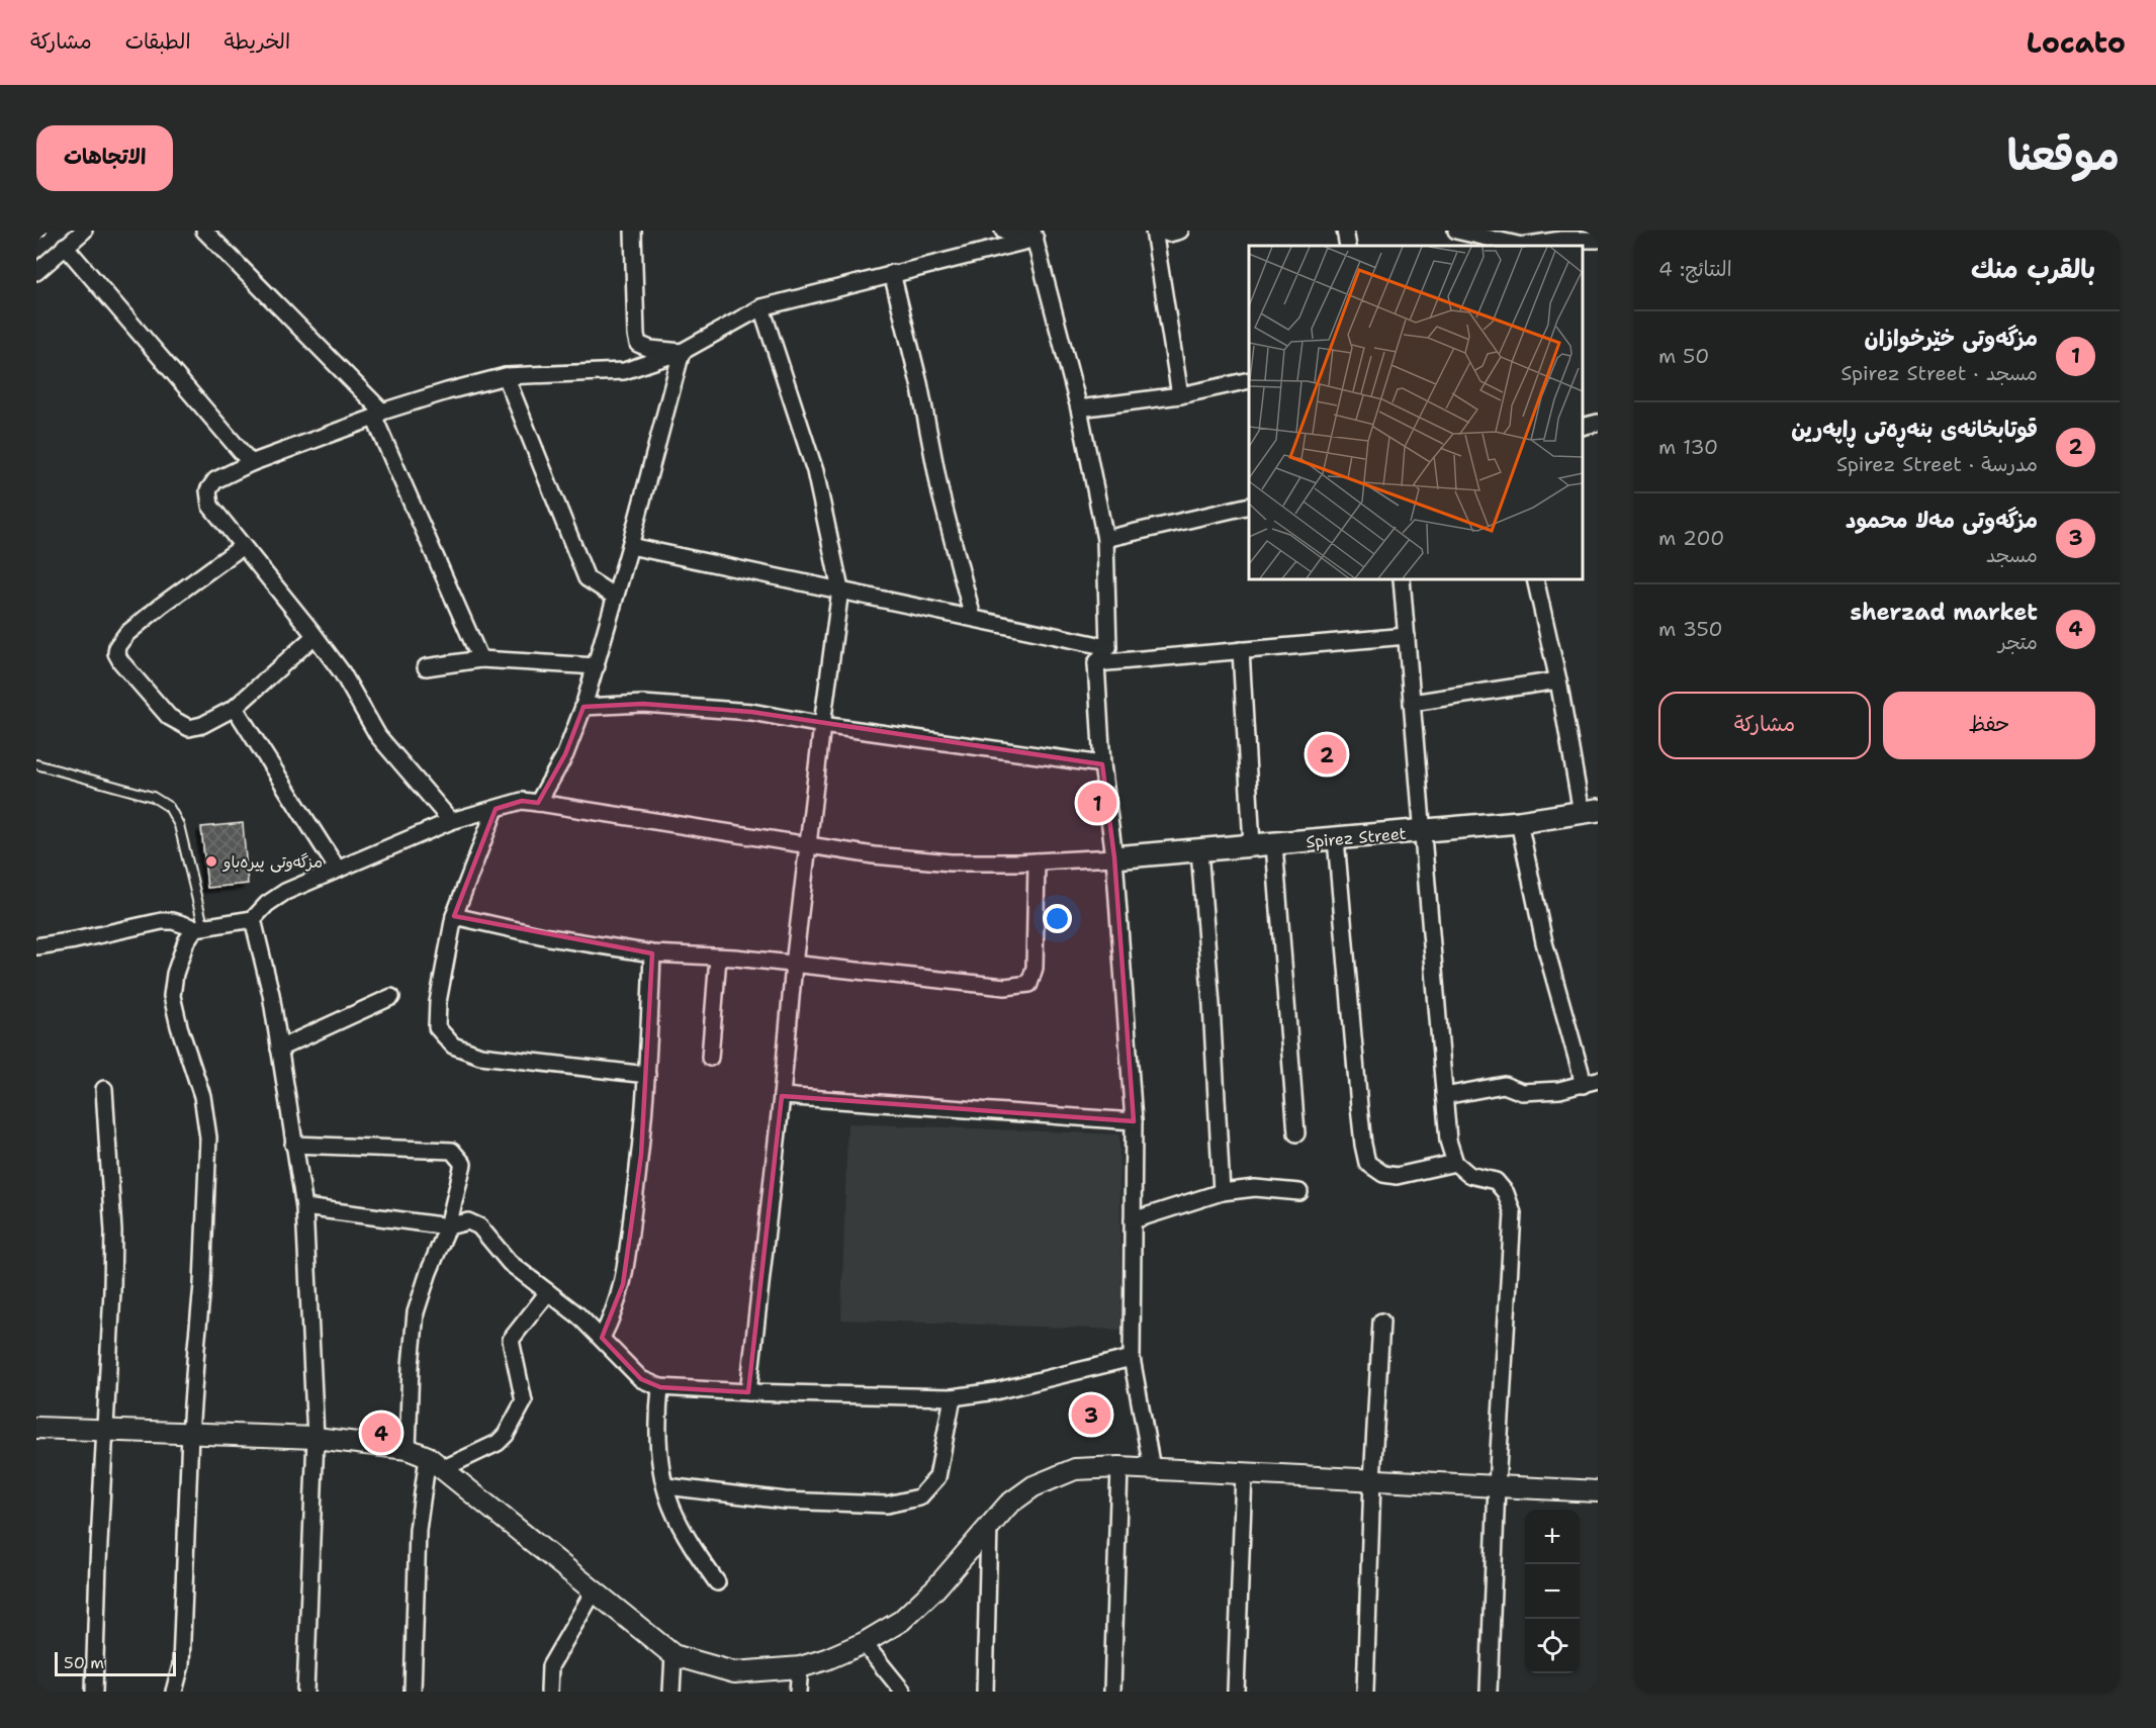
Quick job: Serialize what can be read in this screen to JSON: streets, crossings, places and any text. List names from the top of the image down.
{
  "streets": {
    "main road": ["Spirez Street"]
  },
  "places": ["مزگەوتی پیرەباو"],
  "scale_bar": "50 m",
  "page": {
    "header": "Locato",
    "nav": ["الخريطة", "الطبقات", "مشاركة"],
    "title": "موقعنا",
    "buttons": [
      "الاتجاهات",
      ["حفظ", "مشاركة"]
    ],
    "heading": ["بالقرب منك", "النتائج: 4"],
    "list": [
      {
        "mark": "1",
        "name": "مزگەوتی خێرخوازان",
        "note": "مسجد · Spirez Street",
        "value": "50 m"
      },
      {
        "mark": "2",
        "name": "قوتابخانەی بنەڕەتی ڕاپەرین",
        "note": "مدرسة · Spirez Street",
        "value": "130 m"
      },
      {
        "mark": "3",
        "name": "مزگه‌وتی مه‌لا محمود",
        "note": "مسجد",
        "value": "200 m"
      },
      {
        "mark": "4",
        "name": "sherzad market",
        "note": "متجر",
        "value": "350 m"
      }
    ],
    "pins": [
      "2",
      "1",
      "3",
      "4"
    ],
    "map_buttons": ["+", "−"],
    "scale": "50 m"
  }
}
